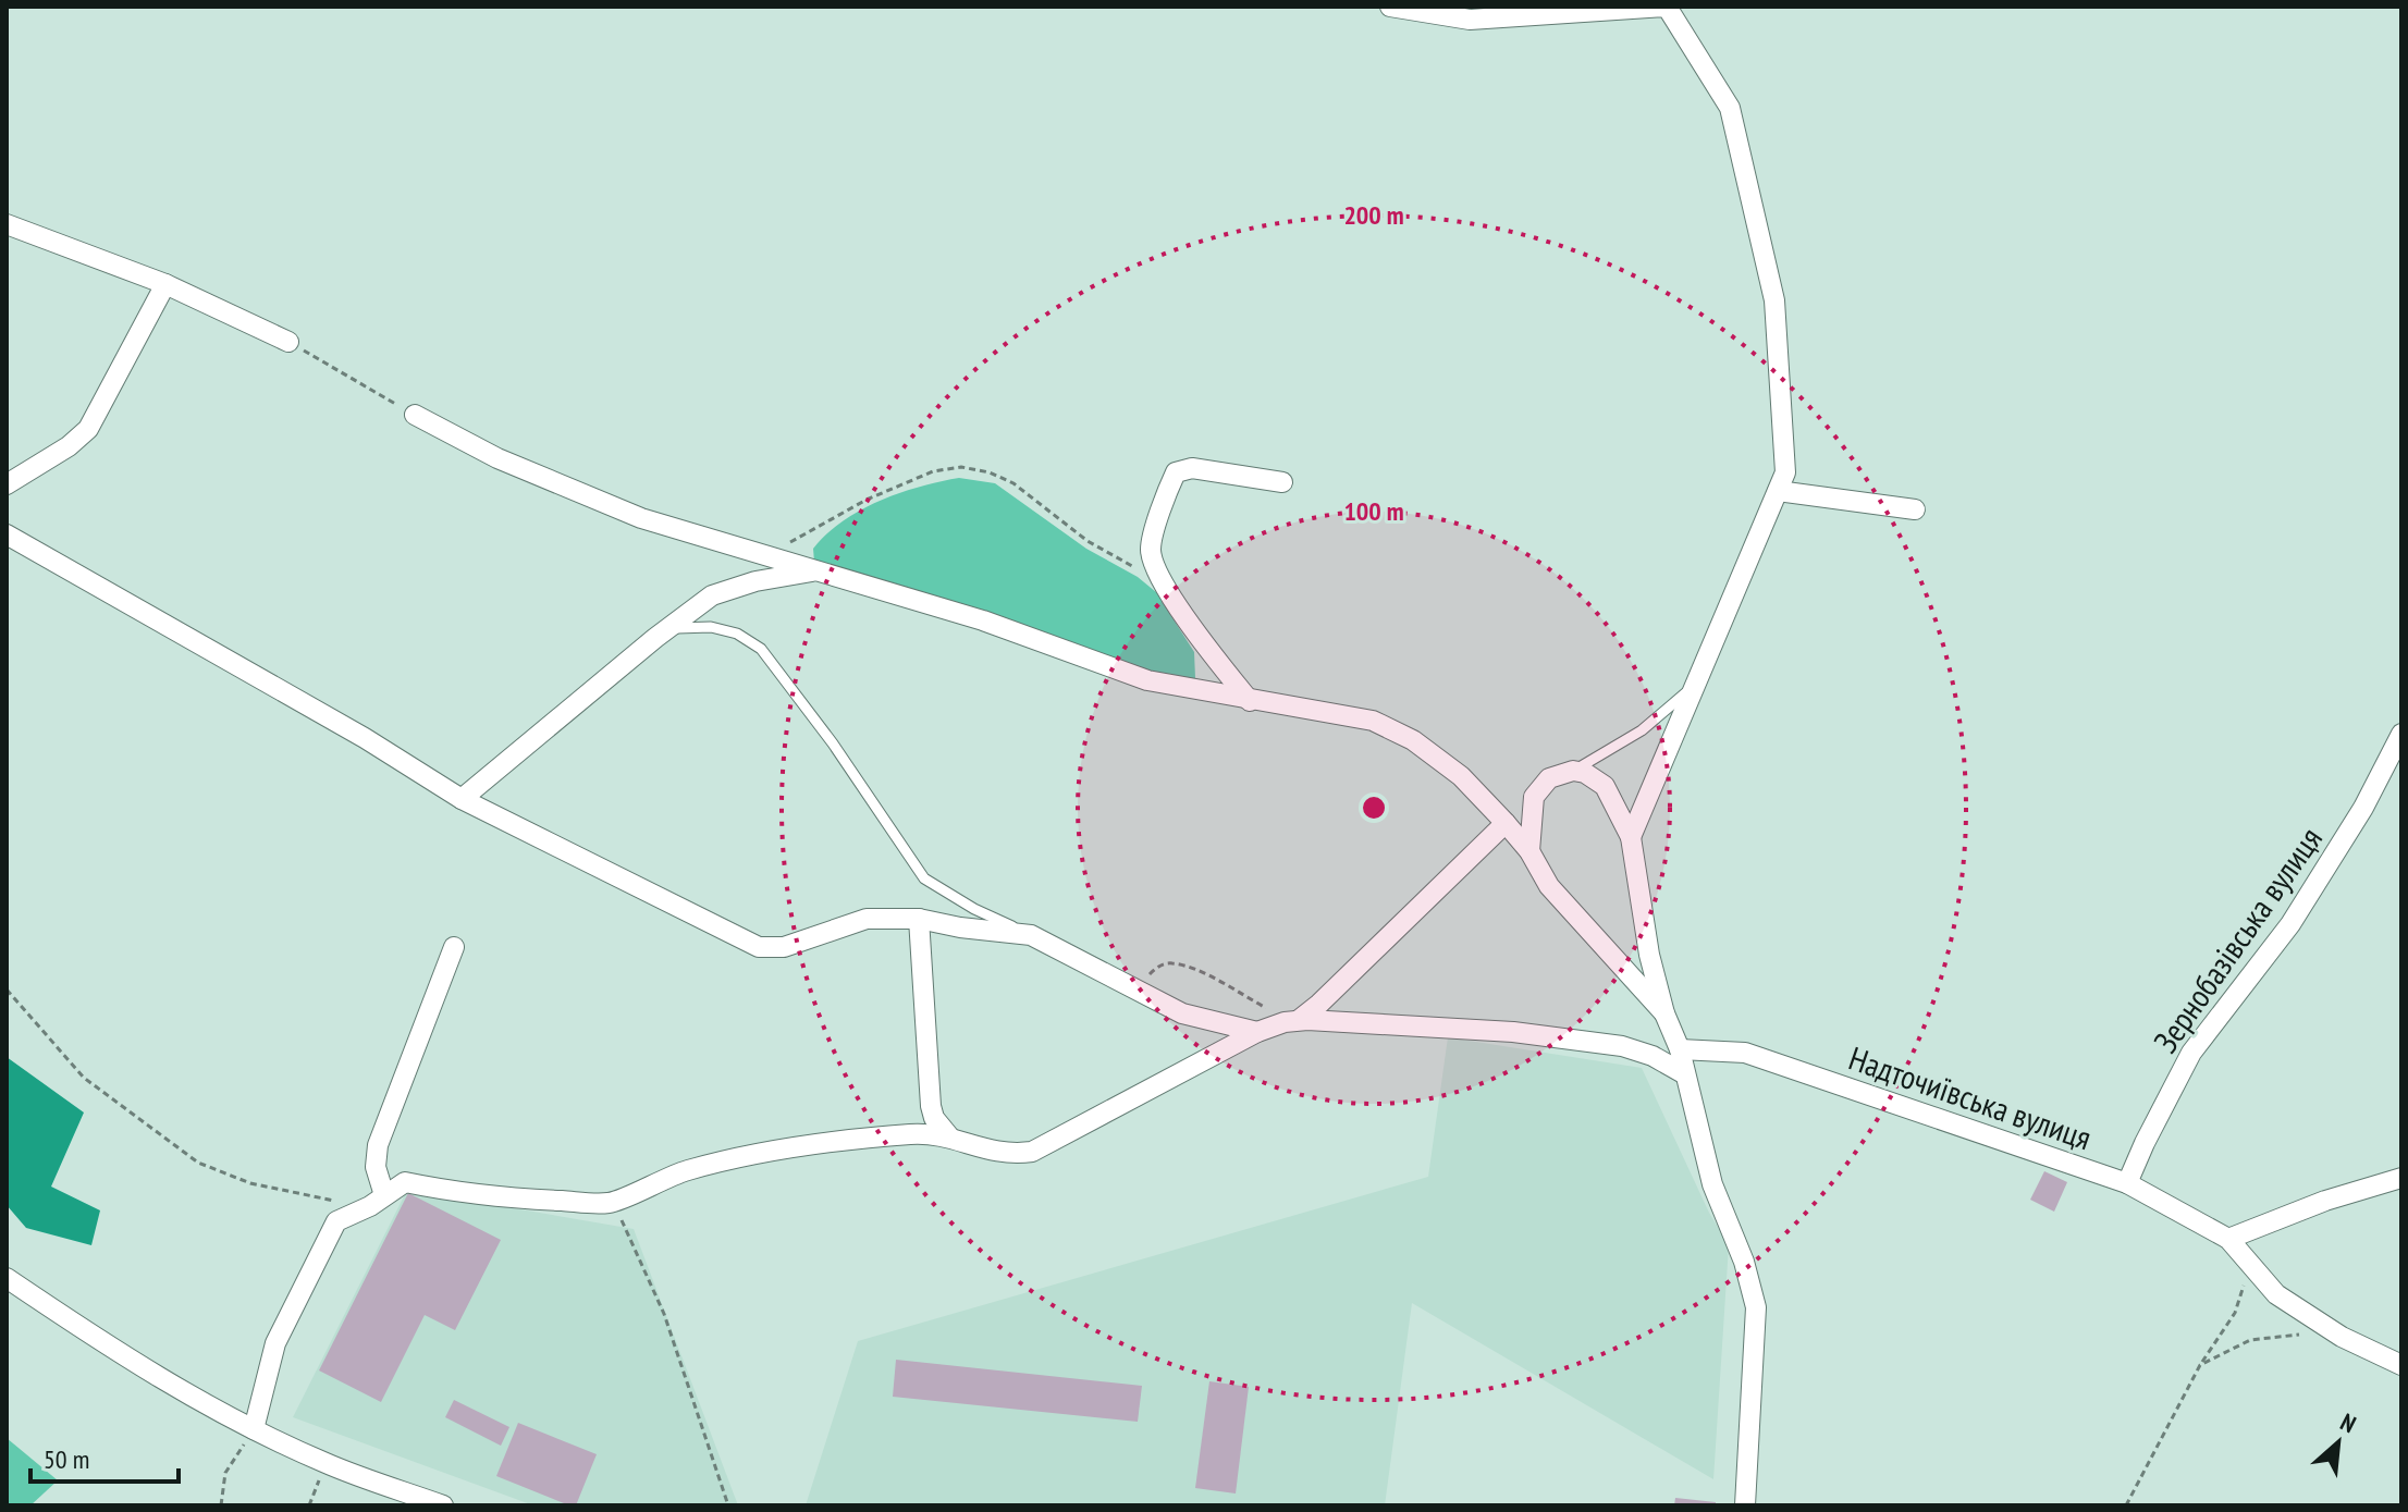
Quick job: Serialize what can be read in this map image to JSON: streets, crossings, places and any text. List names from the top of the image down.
{
  "streets": {
    "street": ["Зернобазівська вулиця", "Надточиївська вулиця"]
  },
  "crossings": [
    ["Зернобазівська вулиця", "Надточиївська вулиця"]
  ],
  "scale_bar": "50 m",
  "north": "top right",
  "rings": ["200 m", "100 m"]
}
